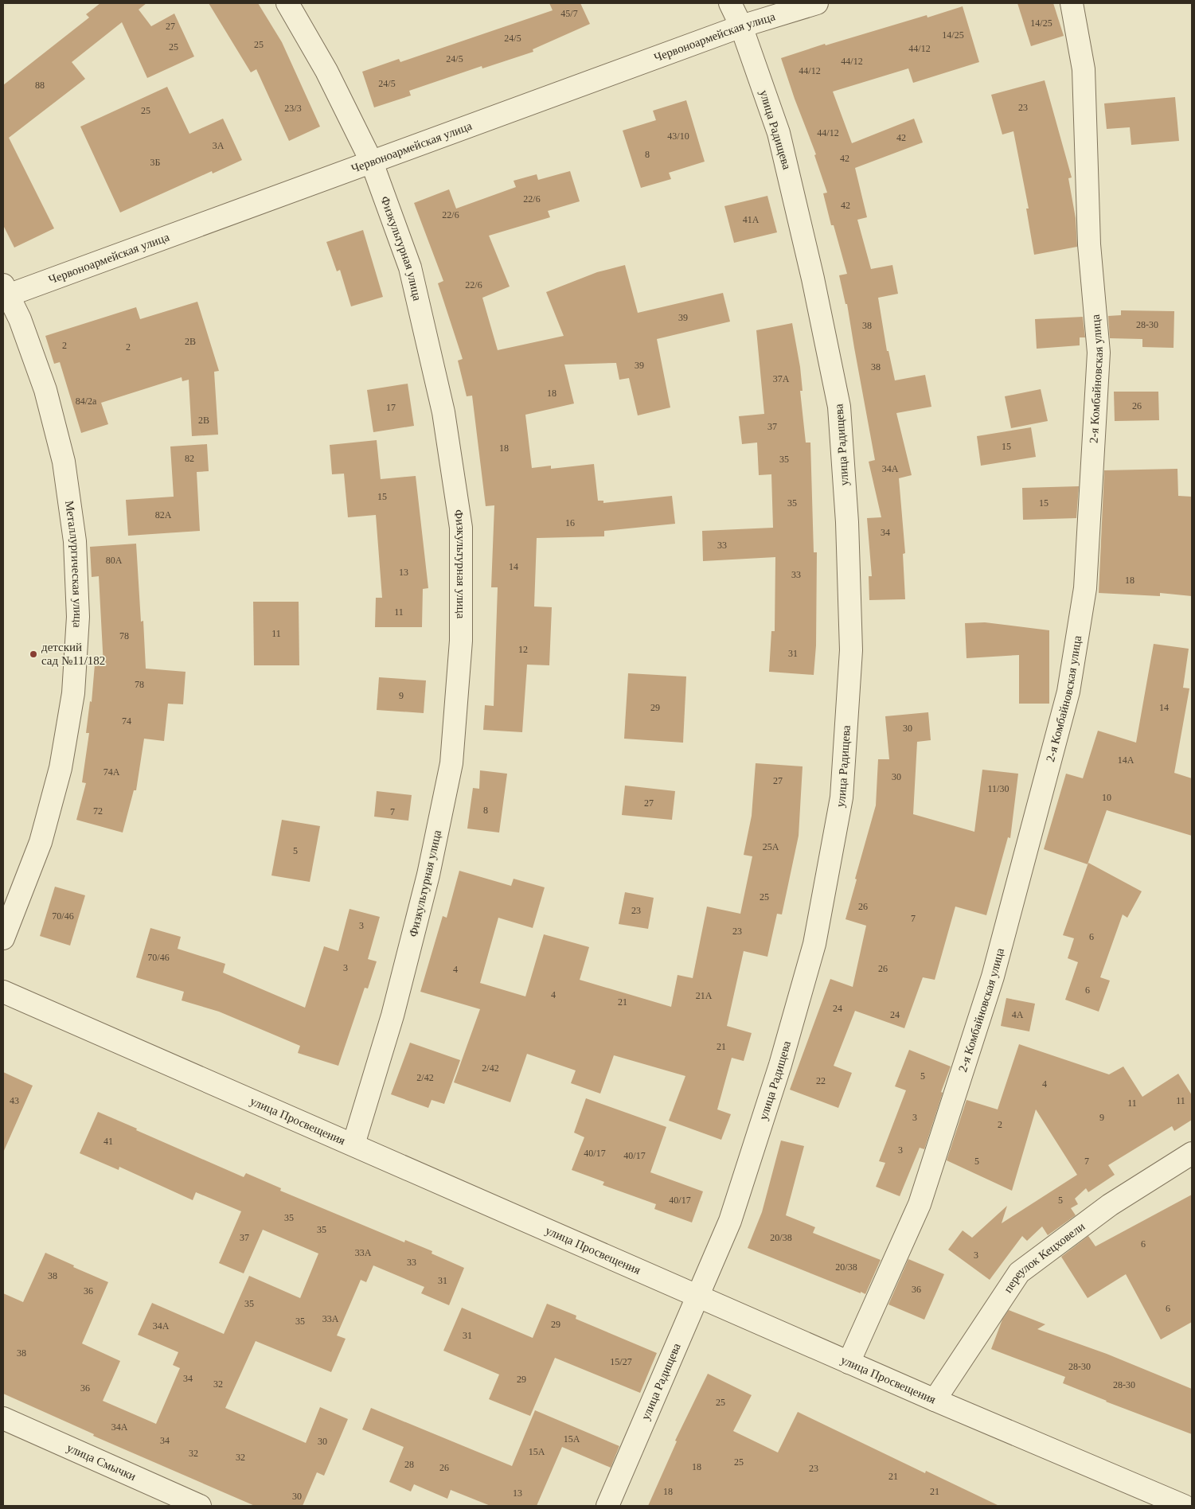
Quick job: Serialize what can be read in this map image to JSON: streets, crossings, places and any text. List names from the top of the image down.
{
  "streets": {
    "street": [
      "Червоноармейская улица",
      "улица Радищева",
      "Физкультурная улица",
      "2-я Комбайновская улица",
      "Металлургическая улица",
      "улица Просвещения",
      "переулок Кецховели",
      "улица Смычки"
    ]
  },
  "crossings": [
    ["Червоноармейская улица", "улица Радищева"],
    ["Червоноармейская улица", "Физкультурная улица"],
    ["Червоноармейская улица", "Металлургическая улица"],
    ["улица Радищева", "улица Просвещения"],
    ["Физкультурная улица", "улица Просвещения"],
    ["2-я Комбайновская улица", "улица Просвещения"],
    ["улица Просвещения", "переулок Кецховели"]
  ],
  "places": ["детский сад №11/182"],
  "house_numbers": [
    "45/7",
    "14/25",
    "27",
    "14/25",
    "24/5",
    "25",
    "25",
    "44/12",
    "24/5",
    "44/12",
    "44/12",
    "24/5",
    "88",
    "23",
    "23/3",
    "25",
    "44/12",
    "43/10",
    "42",
    "3А",
    "8",
    "42",
    "3Б",
    "22/6",
    "42",
    "22/6",
    "41А",
    "22/6",
    "39",
    "28-30",
    "38",
    "2В",
    "2",
    "2",
    "39",
    "38",
    "37А",
    "18",
    "84/2а",
    "26",
    "17",
    "2В",
    "37",
    "15",
    "18",
    "82",
    "35",
    "34А",
    "15",
    "35",
    "15",
    "82А",
    "16",
    "34",
    "33",
    "80А",
    "14",
    "13",
    "33",
    "18",
    "11",
    "11",
    "78",
    "12",
    "31",
    "78",
    "9",
    "29",
    "14",
    "74",
    "30",
    "14А",
    "74А",
    "30",
    "27",
    "11/30",
    "10",
    "27",
    "8",
    "72",
    "7",
    "25А",
    "5",
    "25",
    "26",
    "23",
    "70/46",
    "7",
    "3",
    "23",
    "6",
    "70/46",
    "3",
    "26",
    "4",
    "6",
    "4",
    "21А",
    "21",
    "24",
    "24",
    "4А",
    "21",
    "2/42",
    "5",
    "2/42",
    "22",
    "4",
    "43",
    "11",
    "11",
    "3",
    "9",
    "2",
    "41",
    "3",
    "40/17",
    "40/17",
    "5",
    "7",
    "40/17",
    "5",
    "35",
    "35",
    "37",
    "20/38",
    "6",
    "33А",
    "3",
    "33",
    "20/38",
    "38",
    "31",
    "36",
    "36",
    "35",
    "6",
    "33А",
    "35",
    "29",
    "34А",
    "31",
    "38",
    "15/27",
    "28-30",
    "34",
    "29",
    "32",
    "28-30",
    "36",
    "25",
    "34А",
    "15А",
    "34",
    "30",
    "15А",
    "32",
    "32",
    "25",
    "28",
    "18",
    "26",
    "23",
    "21",
    "18",
    "21",
    "13",
    "30"
  ]
}
